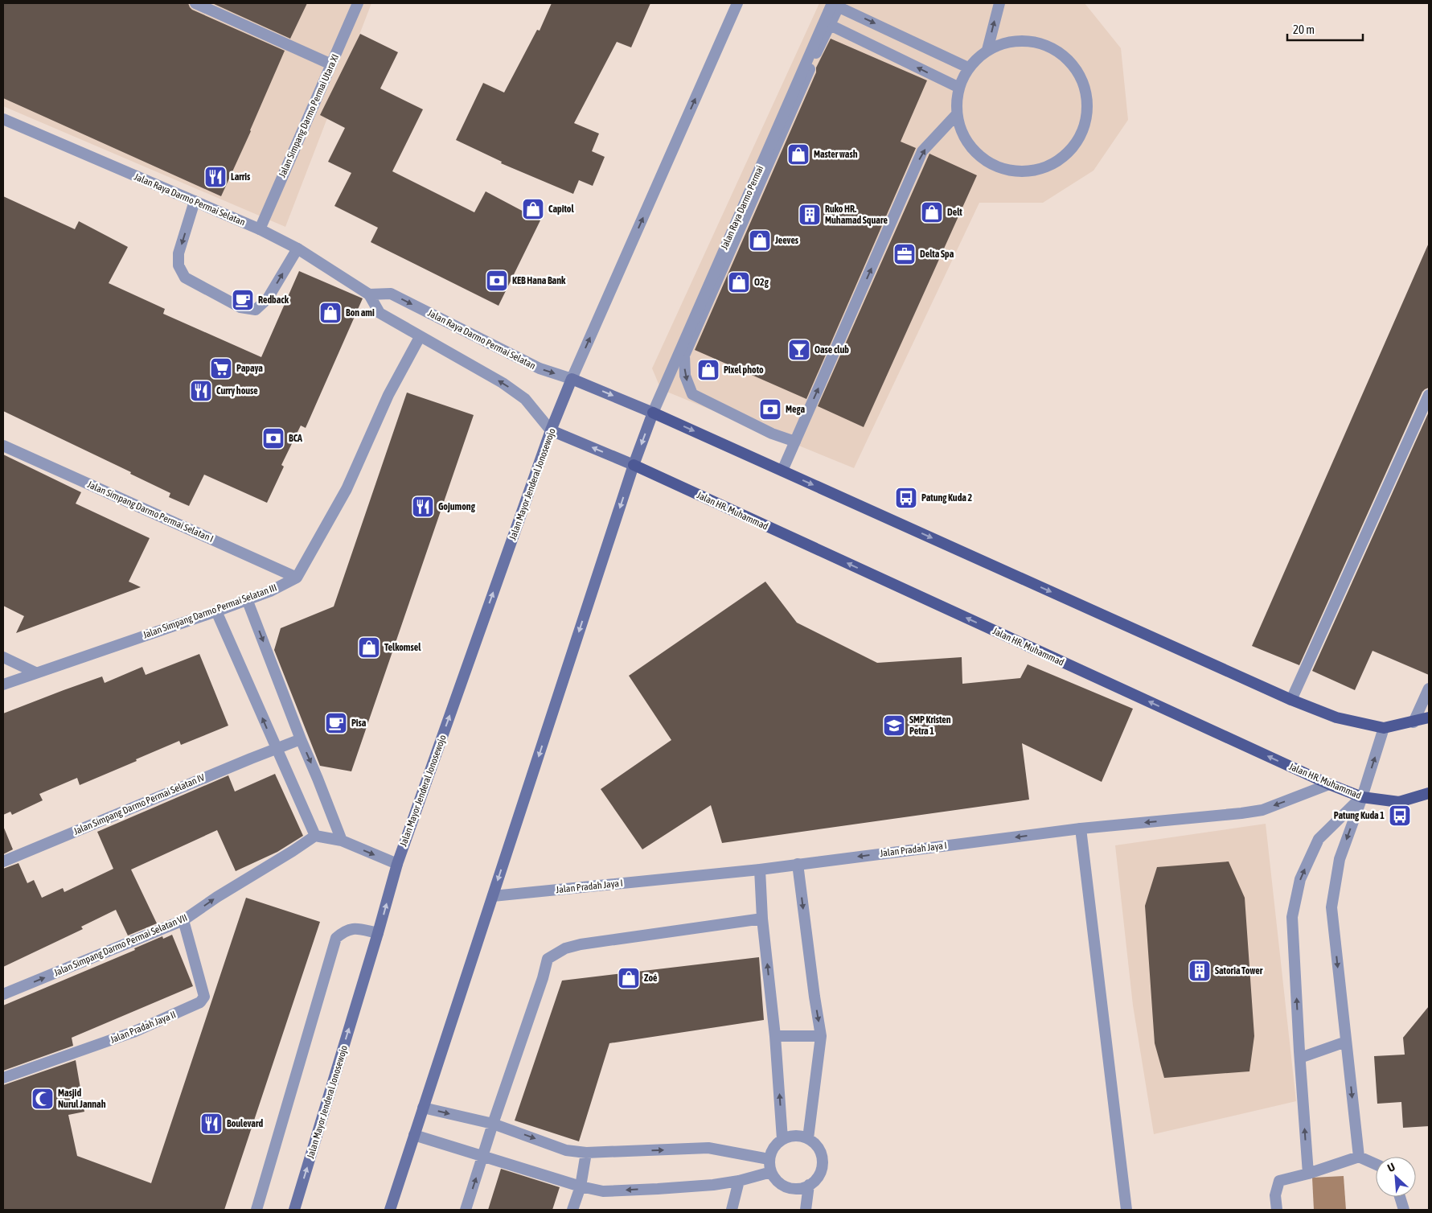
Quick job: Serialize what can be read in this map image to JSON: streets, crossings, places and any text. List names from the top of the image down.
{
  "streets": {
    "main road": ["Jalan Mayor Jenderal Jonosewojo", "Jalan HR. Muhammad"],
    "street": [
      "Jalan Simpang Darmo Permai Utara XI",
      "Jalan Raya Darmo Permai Selatan",
      "Jalan Raya Darmo Permai",
      "Jalan Simpang Darmo Permai Selatan I",
      "Jalan Simpang Darmo Permai Selatan III",
      "Jalan Simpang Darmo Permai Selatan IV",
      "Jalan Pradah Jaya I",
      "Jalan Simpang Darmo Permai Selatan VII",
      "Jalan Pradah Jaya II"
    ]
  },
  "crossings": [
    ["Jalan Simpang Darmo Permai Utara XI", "Jalan Raya Darmo Permai Selatan"],
    ["Jalan Raya Darmo Permai Selatan", "Jalan Mayor Jenderal Jonosewojo"],
    ["Jalan HR. Muhammad", "Jalan Pradah Jaya I"],
    ["Jalan Simpang Darmo Permai Selatan I", "Jalan Simpang Darmo Permai Selatan III"],
    ["Jalan Simpang Darmo Permai Selatan VII", "Jalan Pradah Jaya II"]
  ],
  "one_way": ["Jalan Pradah Jaya I", "Jalan Simpang Darmo Permai Selatan VII"],
  "places": {
    "shop": [
      "Master wash",
      "Capitol",
      "Delt",
      "Jeeves",
      "O2g",
      "Bon ami",
      "Pixel photo",
      "Telkomsel",
      "Zoé"
    ],
    "restaurant": [
      "Larris",
      "Curry house",
      "Gojumong",
      "Boulevard"
    ],
    "building": ["Ruko HR. Muhamad Square", "Satoria Tower"],
    "office": ["Delta Spa"],
    "bank": ["KEB Hana Bank", "Mega", "BCA"],
    "cafe": ["Redback", "Pisa"],
    "bar": ["Oase club"],
    "supermarket": ["Papaya"],
    "bus stop": ["Patung Kuda 2", "Patung Kuda 1"],
    "school or university": ["SMP Kristen Petra 1"],
    "mosque": ["Masjid Nurul Jannah"]
  },
  "scale_bar": "20 m",
  "north": "top left"
}
